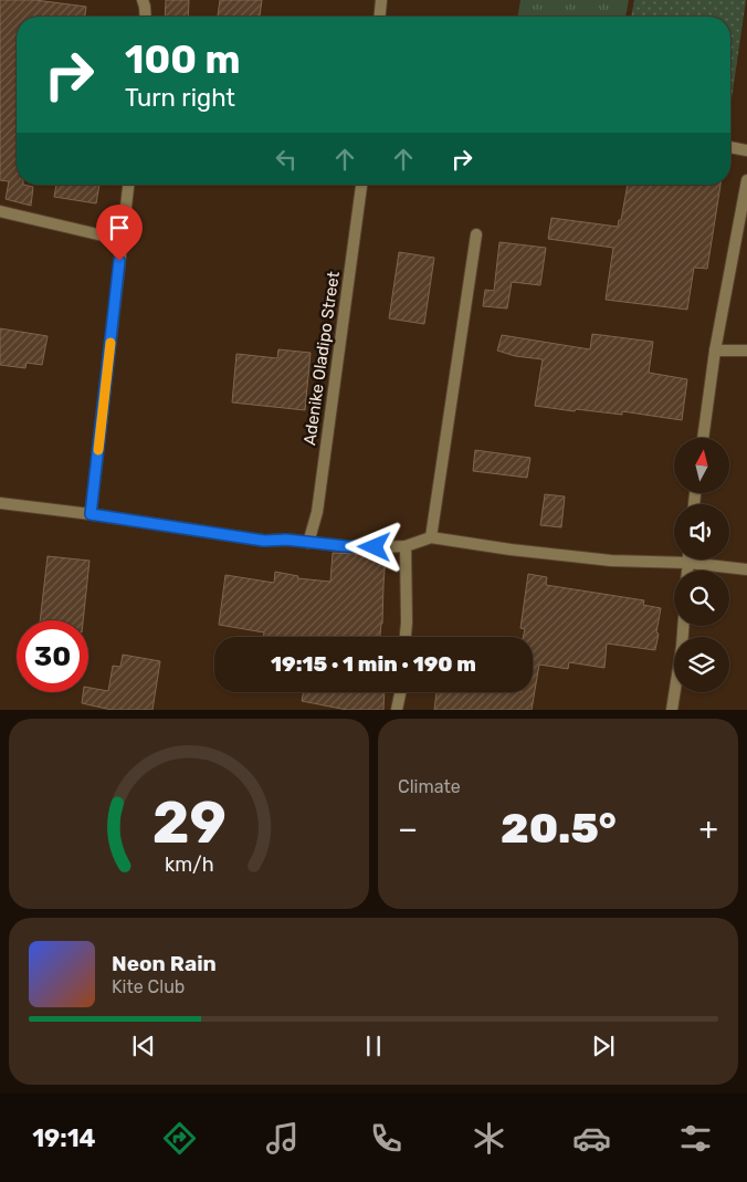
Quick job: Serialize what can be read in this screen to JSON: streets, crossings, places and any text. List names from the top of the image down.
{
  "streets": {
    "street": ["Adenike Oladipo Street"]
  },
  "north": "top",
  "page": {
    "turn": ["100 m", "Turn right"],
    "limit": "30",
    "trip": "19:15 · 1 min · 190 m",
    "tile": "Climate",
    "heat": ["−", "20.5°", "+"],
    "song": ["Neon Rain", "Kite Club"],
    "tabs": "19:14",
    "gauge": ["29", "km/h"]
  }
}
